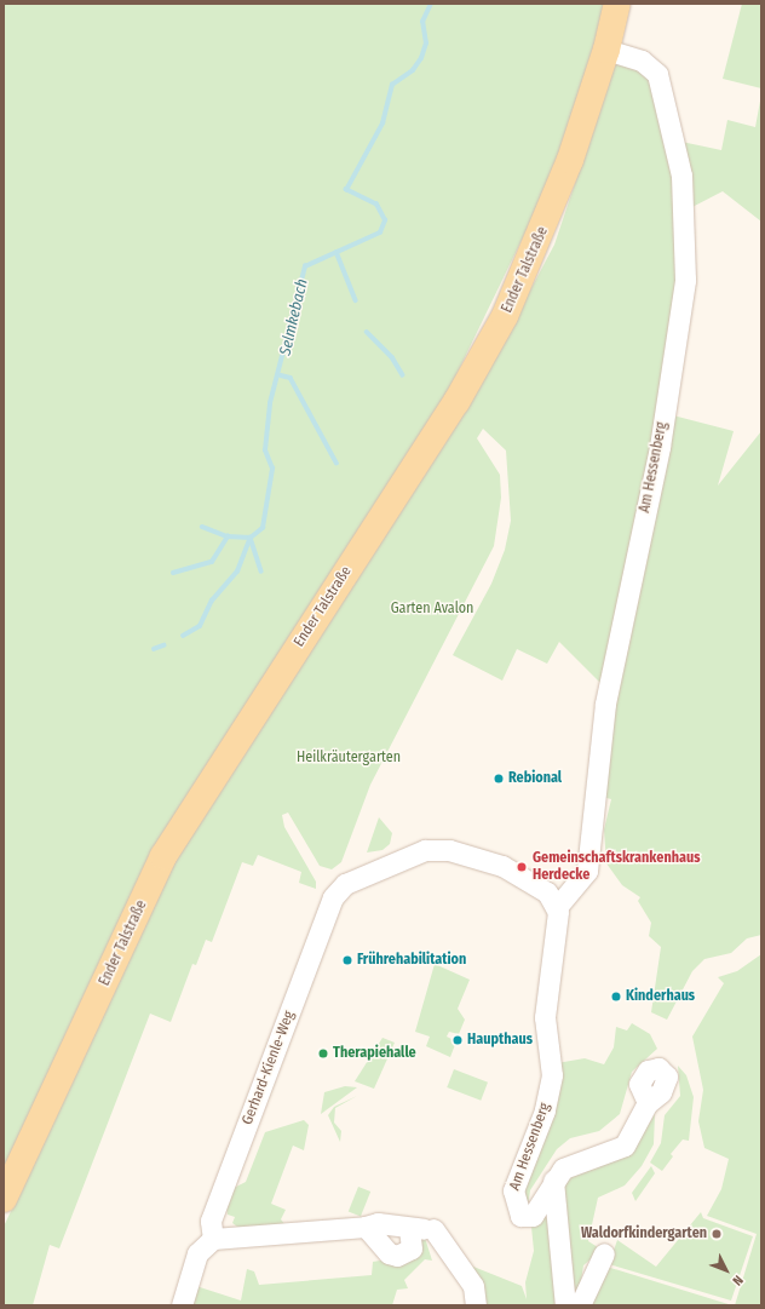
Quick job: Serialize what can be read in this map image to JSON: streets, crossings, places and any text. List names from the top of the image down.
{
  "streets": {
    "main road": ["Ender Talstraße"],
    "street": ["Am Hessenberg", "Gerhard-Kienle-Weg"]
  },
  "crossings": [
    ["Ender Talstraße", "Am Hessenberg"],
    ["Am Hessenberg", "Gerhard-Kienle-Weg"]
  ],
  "water": ["Selmkebach"],
  "parks": ["Garten Avalon", "Heilkräutergarten"],
  "places": [
    "Rebional",
    "Gemeinschaftskrankenhaus Herdecke",
    "Frührehabilitation",
    "Kinderhaus",
    "Haupthaus",
    "Therapiehalle",
    "Waldorfkindergarten"
  ],
  "north": "bottom right"
}
